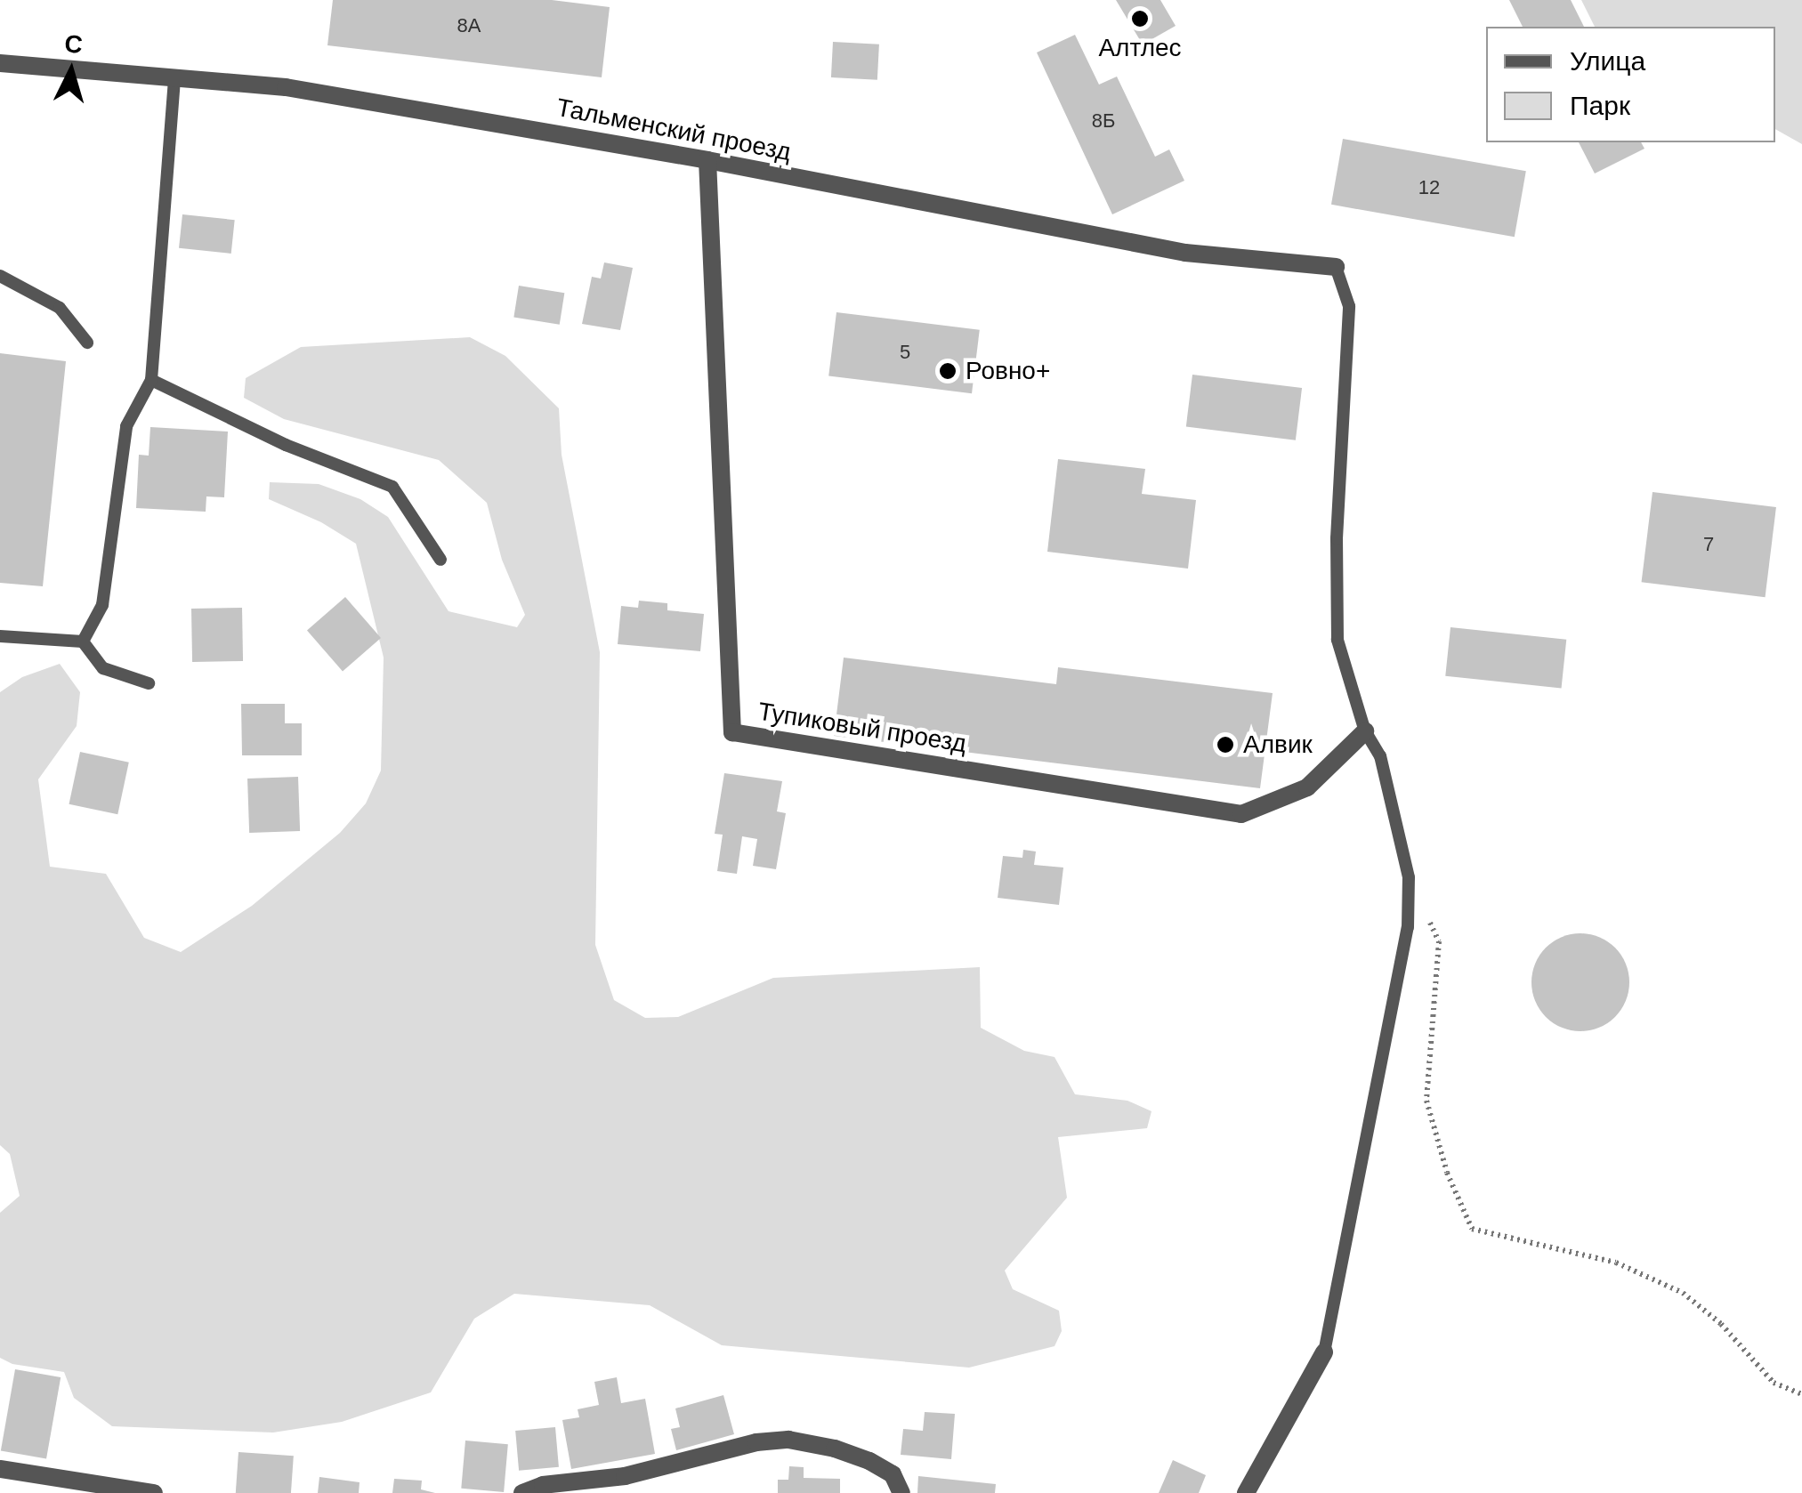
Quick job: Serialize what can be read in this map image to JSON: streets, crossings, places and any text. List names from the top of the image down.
{
  "streets": {
    "street": ["Тальменский проезд", "Тупиковый проезд"]
  },
  "crossings": [
    ["Тальменский проезд", "Тупиковый проезд"]
  ],
  "places": ["Алтлес", "Ровно+", "Алвик"],
  "house_numbers": [
    "8А",
    "8Б",
    "12",
    "5",
    "7"
  ],
  "legend": ["Улица", "Парк"],
  "north": "top"
}
